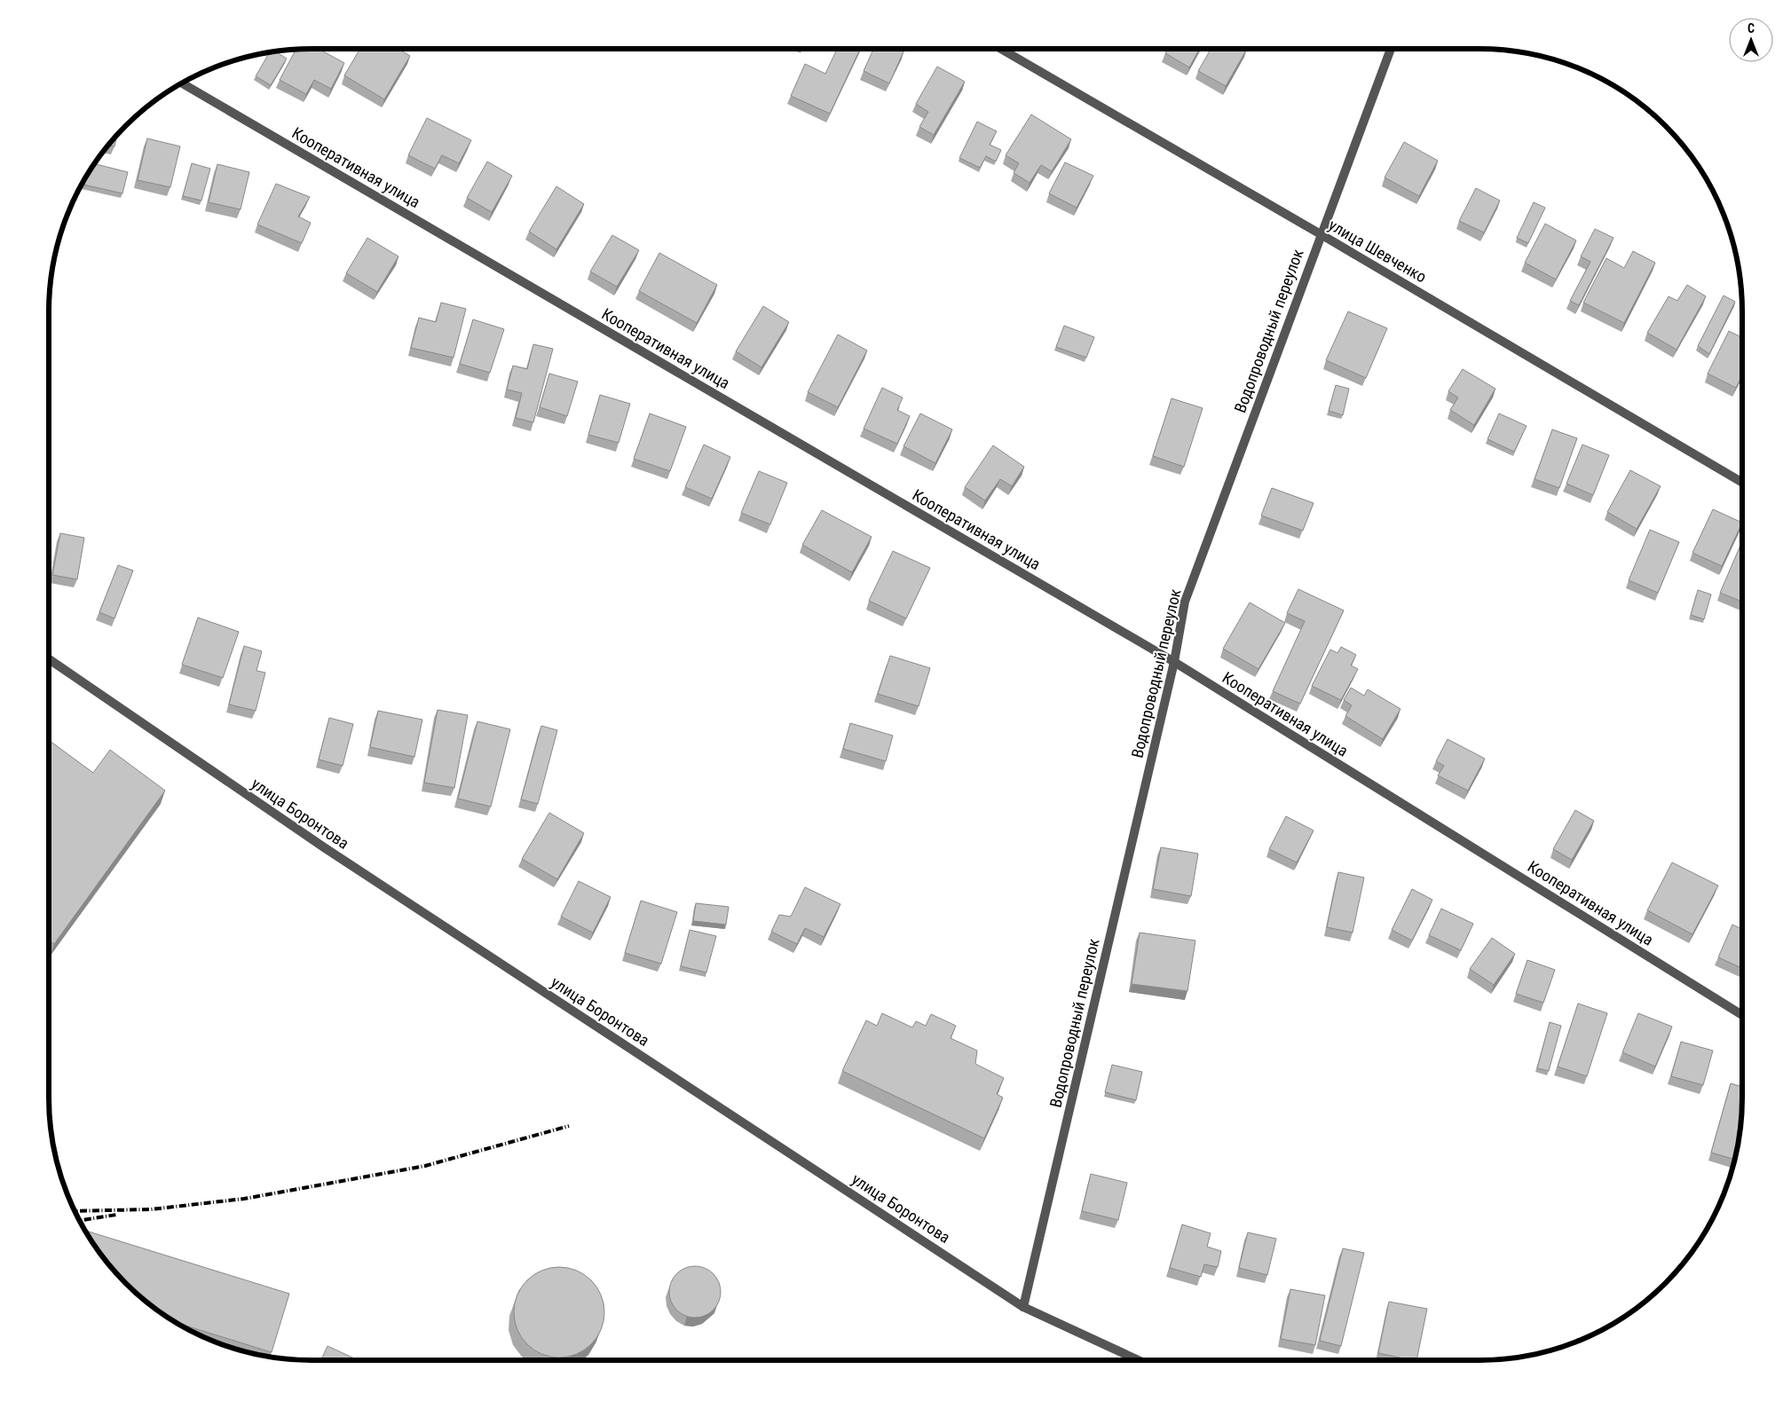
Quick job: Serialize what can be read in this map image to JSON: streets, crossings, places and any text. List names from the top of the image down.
{
  "streets": {
    "street": [
      "Кооперативная улица",
      "улица Шевченко",
      "Водопроводный переулок",
      "улица Боронтова"
    ]
  },
  "crossings": [
    ["Кооперативная улица", "Водопроводный переулок"],
    ["улица Шевченко", "Водопроводный переулок"],
    ["Водопроводный переулок", "улица Боронтова"]
  ],
  "north": "top"
}
